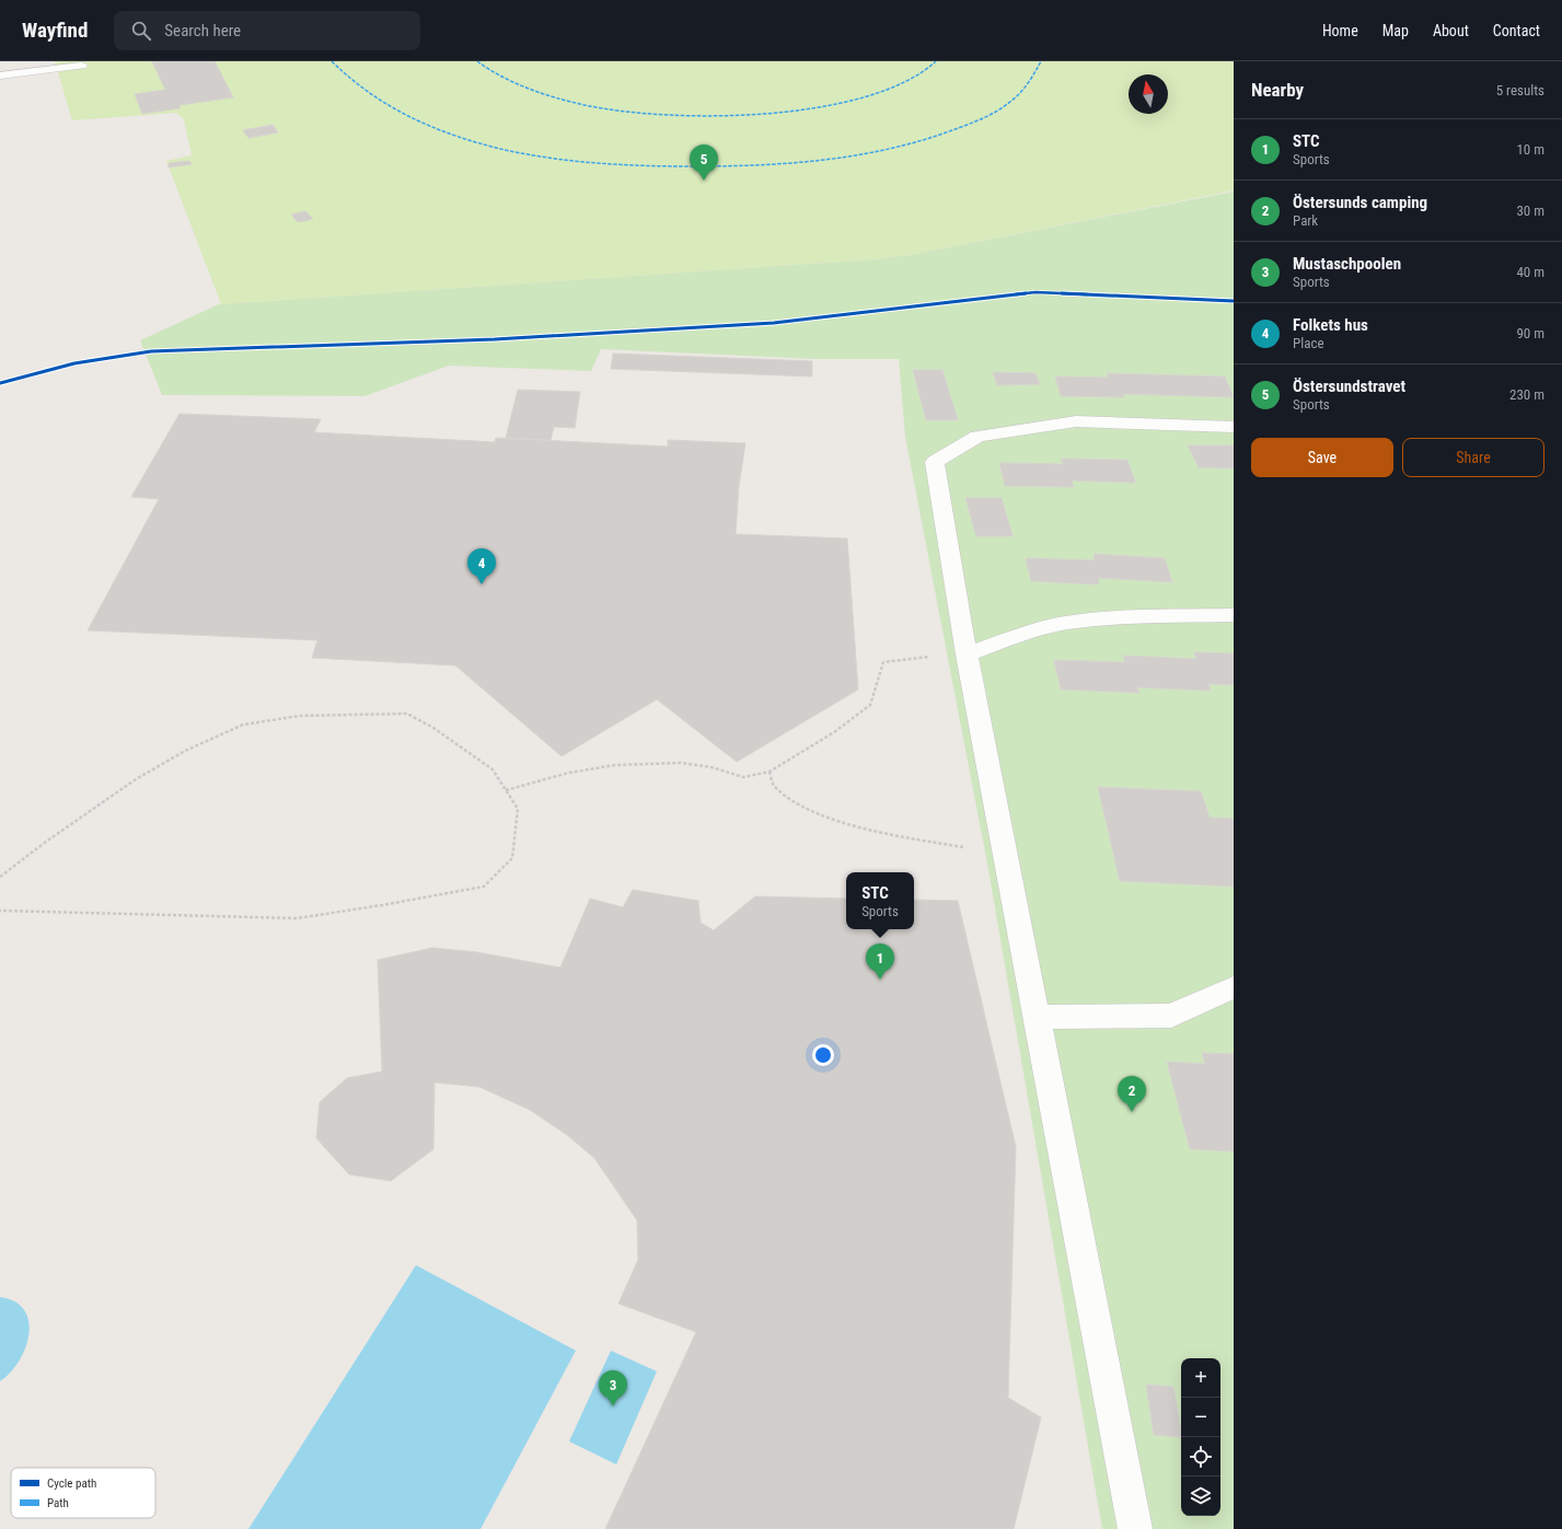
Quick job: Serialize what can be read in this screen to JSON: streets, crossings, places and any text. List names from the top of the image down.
{
  "legend": ["Cycle path", "Path"],
  "north": "top",
  "page": {
    "header": "Wayfind",
    "search": "Search here",
    "nav": [
      "Home",
      "Map",
      "About",
      "Contact"
    ],
    "heading": ["Nearby", "5 results"],
    "list": [
      {
        "mark": "1",
        "name": "STC",
        "note": "Sports",
        "value": "10 m"
      },
      {
        "mark": "2",
        "name": "Östersunds camping",
        "note": "Park",
        "value": "30 m"
      },
      {
        "mark": "3",
        "name": "Mustaschpoolen",
        "note": "Sports",
        "value": "40 m"
      },
      {
        "mark": "4",
        "name": "Folkets hus",
        "note": "Place",
        "value": "90 m"
      },
      {
        "mark": "5",
        "name": "Östersundstravet",
        "note": "Sports",
        "value": "230 m"
      }
    ],
    "pins": [
      "5",
      "4",
      "1",
      "2",
      "3"
    ],
    "buttons": ["Save", "Share"],
    "popup": ["STC", "Sports"],
    "map_buttons": ["+", "−"]
  }
}
